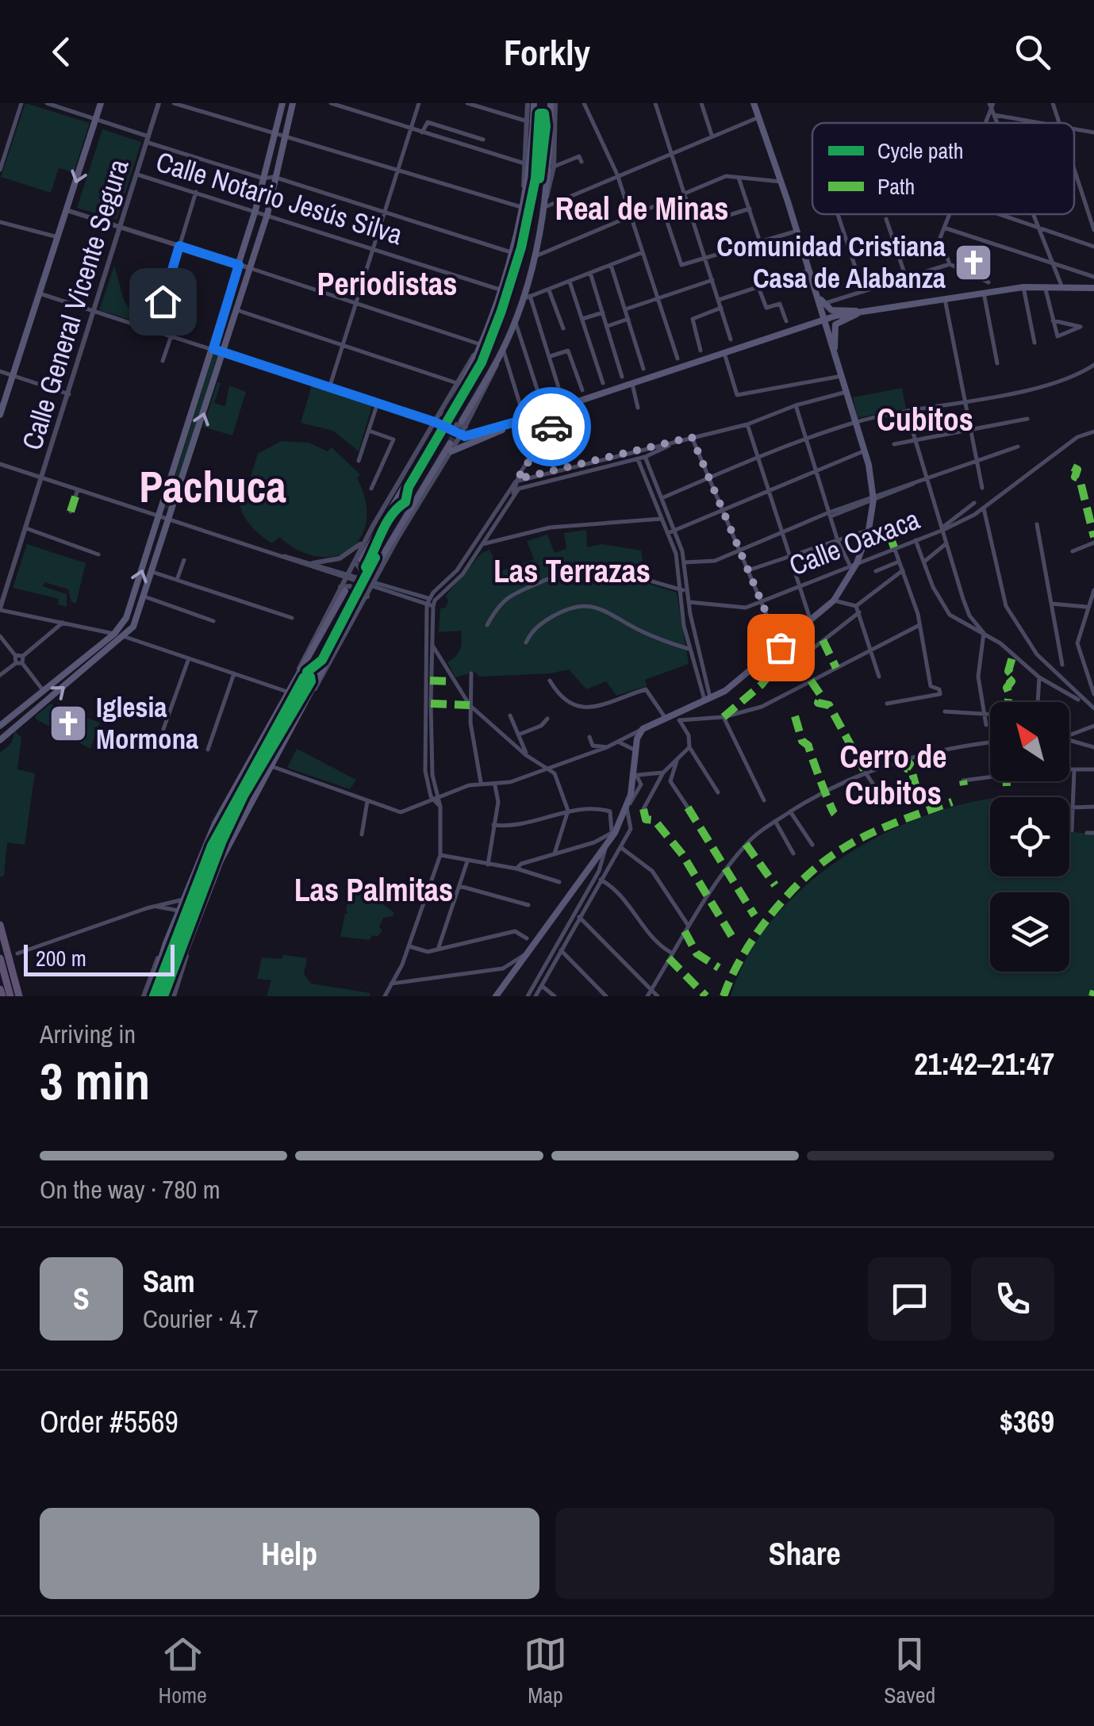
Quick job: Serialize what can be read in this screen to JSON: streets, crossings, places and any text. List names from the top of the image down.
{
  "streets": {
    "street": ["Calle Notario Jesús Silva", "Calle General Vicente Segura", "Calle Oaxaca"]
  },
  "crossings": [
    ["Calle Notario Jesús Silva", "Calle General Vicente Segura"]
  ],
  "districts": [
    "Real de Minas",
    "Periodistas",
    "Cubitos",
    "Pachuca",
    "Las Terrazas",
    "Cerro de Cubitos",
    "Las Palmitas"
  ],
  "places": {
    "church": ["Comunidad Cristiana Casa de Alabanza", "Iglesia Mormona"]
  },
  "legend": ["Cycle path", "Path"],
  "scale_bar": "200 m",
  "north": "top left",
  "page": {
    "header": "Forkly",
    "scale": "200 m",
    "heading": ["3 min", "Arriving in", "21:42–21:47"],
    "panel": [
      "Sam",
      "Courier · 4.7",
      "Order #5569",
      "$369"
    ],
    "bar": "On the way · 780 m",
    "round": "S",
    "buttons": ["Help", "Share"],
    "tabs": ["Home", "Map", "Saved"]
  }
}
